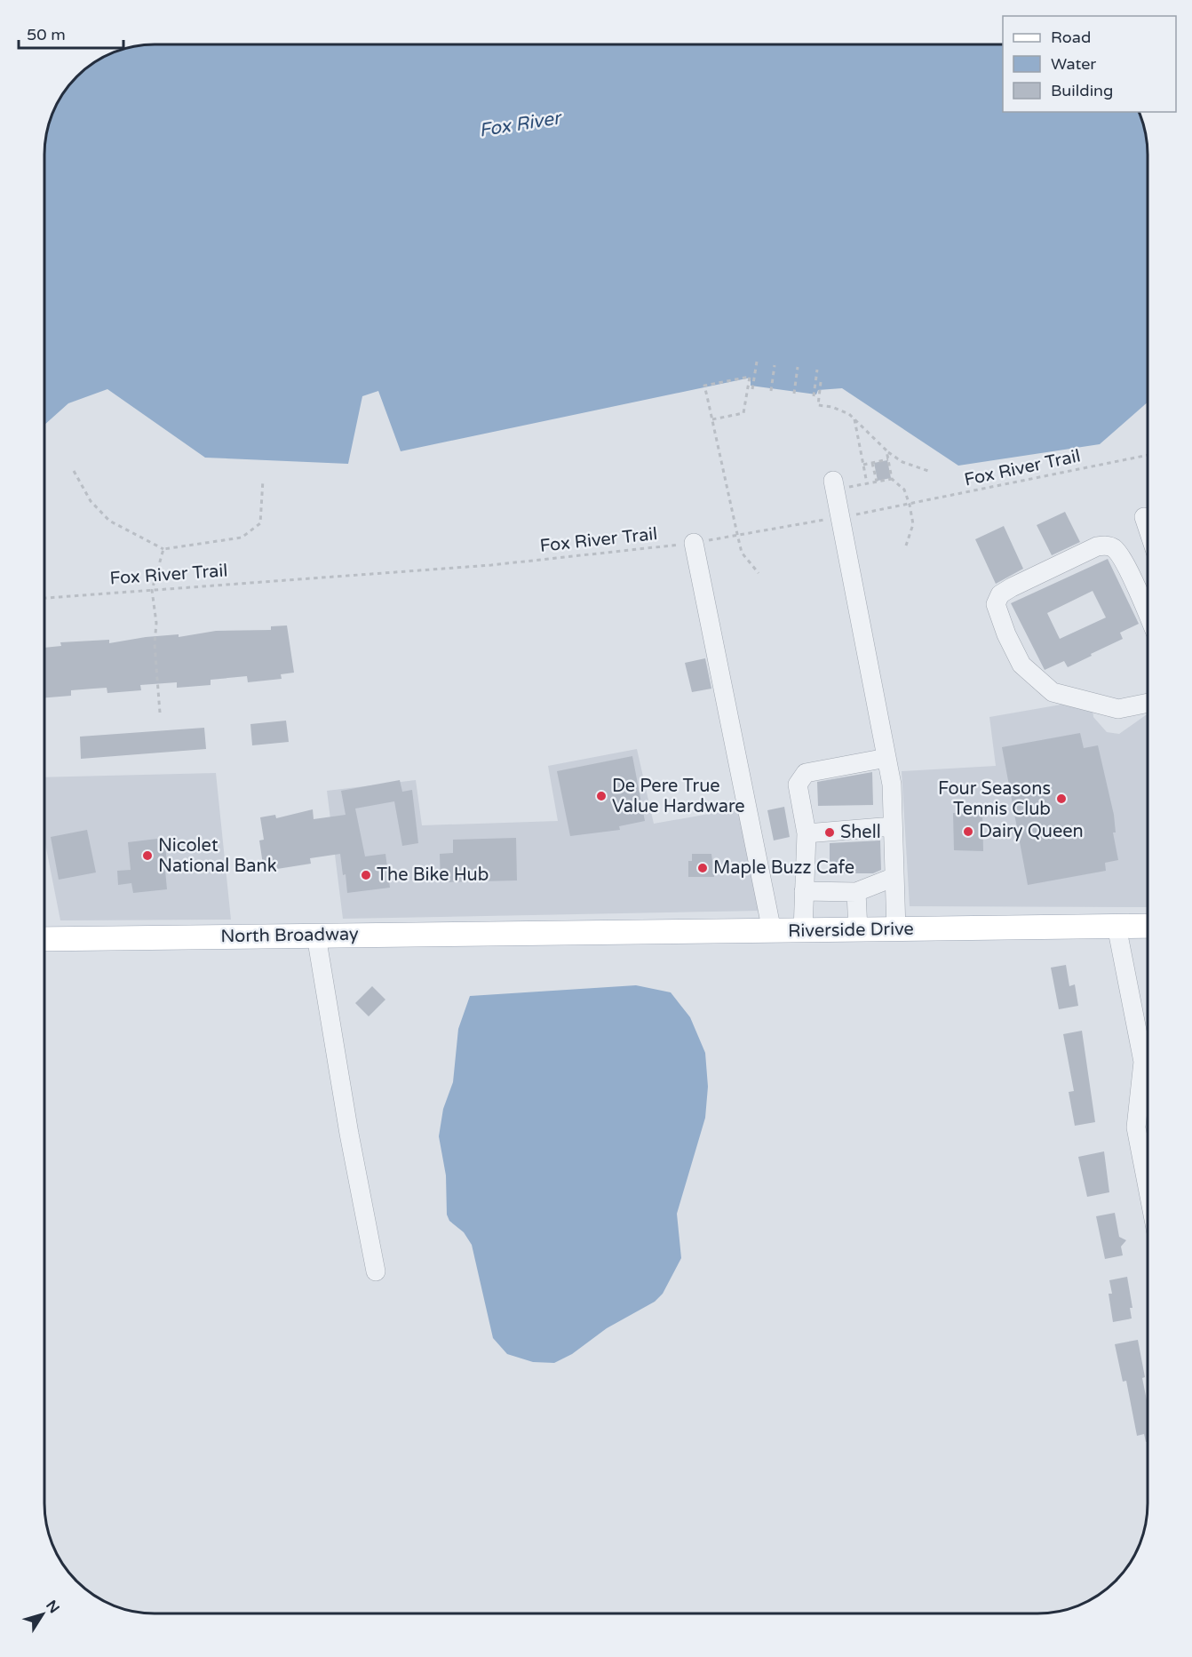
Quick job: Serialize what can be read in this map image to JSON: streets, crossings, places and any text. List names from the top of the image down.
{
  "streets": {
    "main road": ["Riverside Drive", "North Broadway"],
    "path": ["Fox River Trail"]
  },
  "crossings": [
    ["Riverside Drive", "North Broadway"]
  ],
  "water": ["Fox River"],
  "places": [
    "De Pere True Value Hardware",
    "Four Seasons Tennis Club",
    "Dairy Queen",
    "Shell",
    "Nicolet National Bank",
    "Maple Buzz Cafe",
    "The Bike Hub"
  ],
  "legend": ["Road", "Water", "Building"],
  "scale_bar": "50 m",
  "north": "top right"
}
